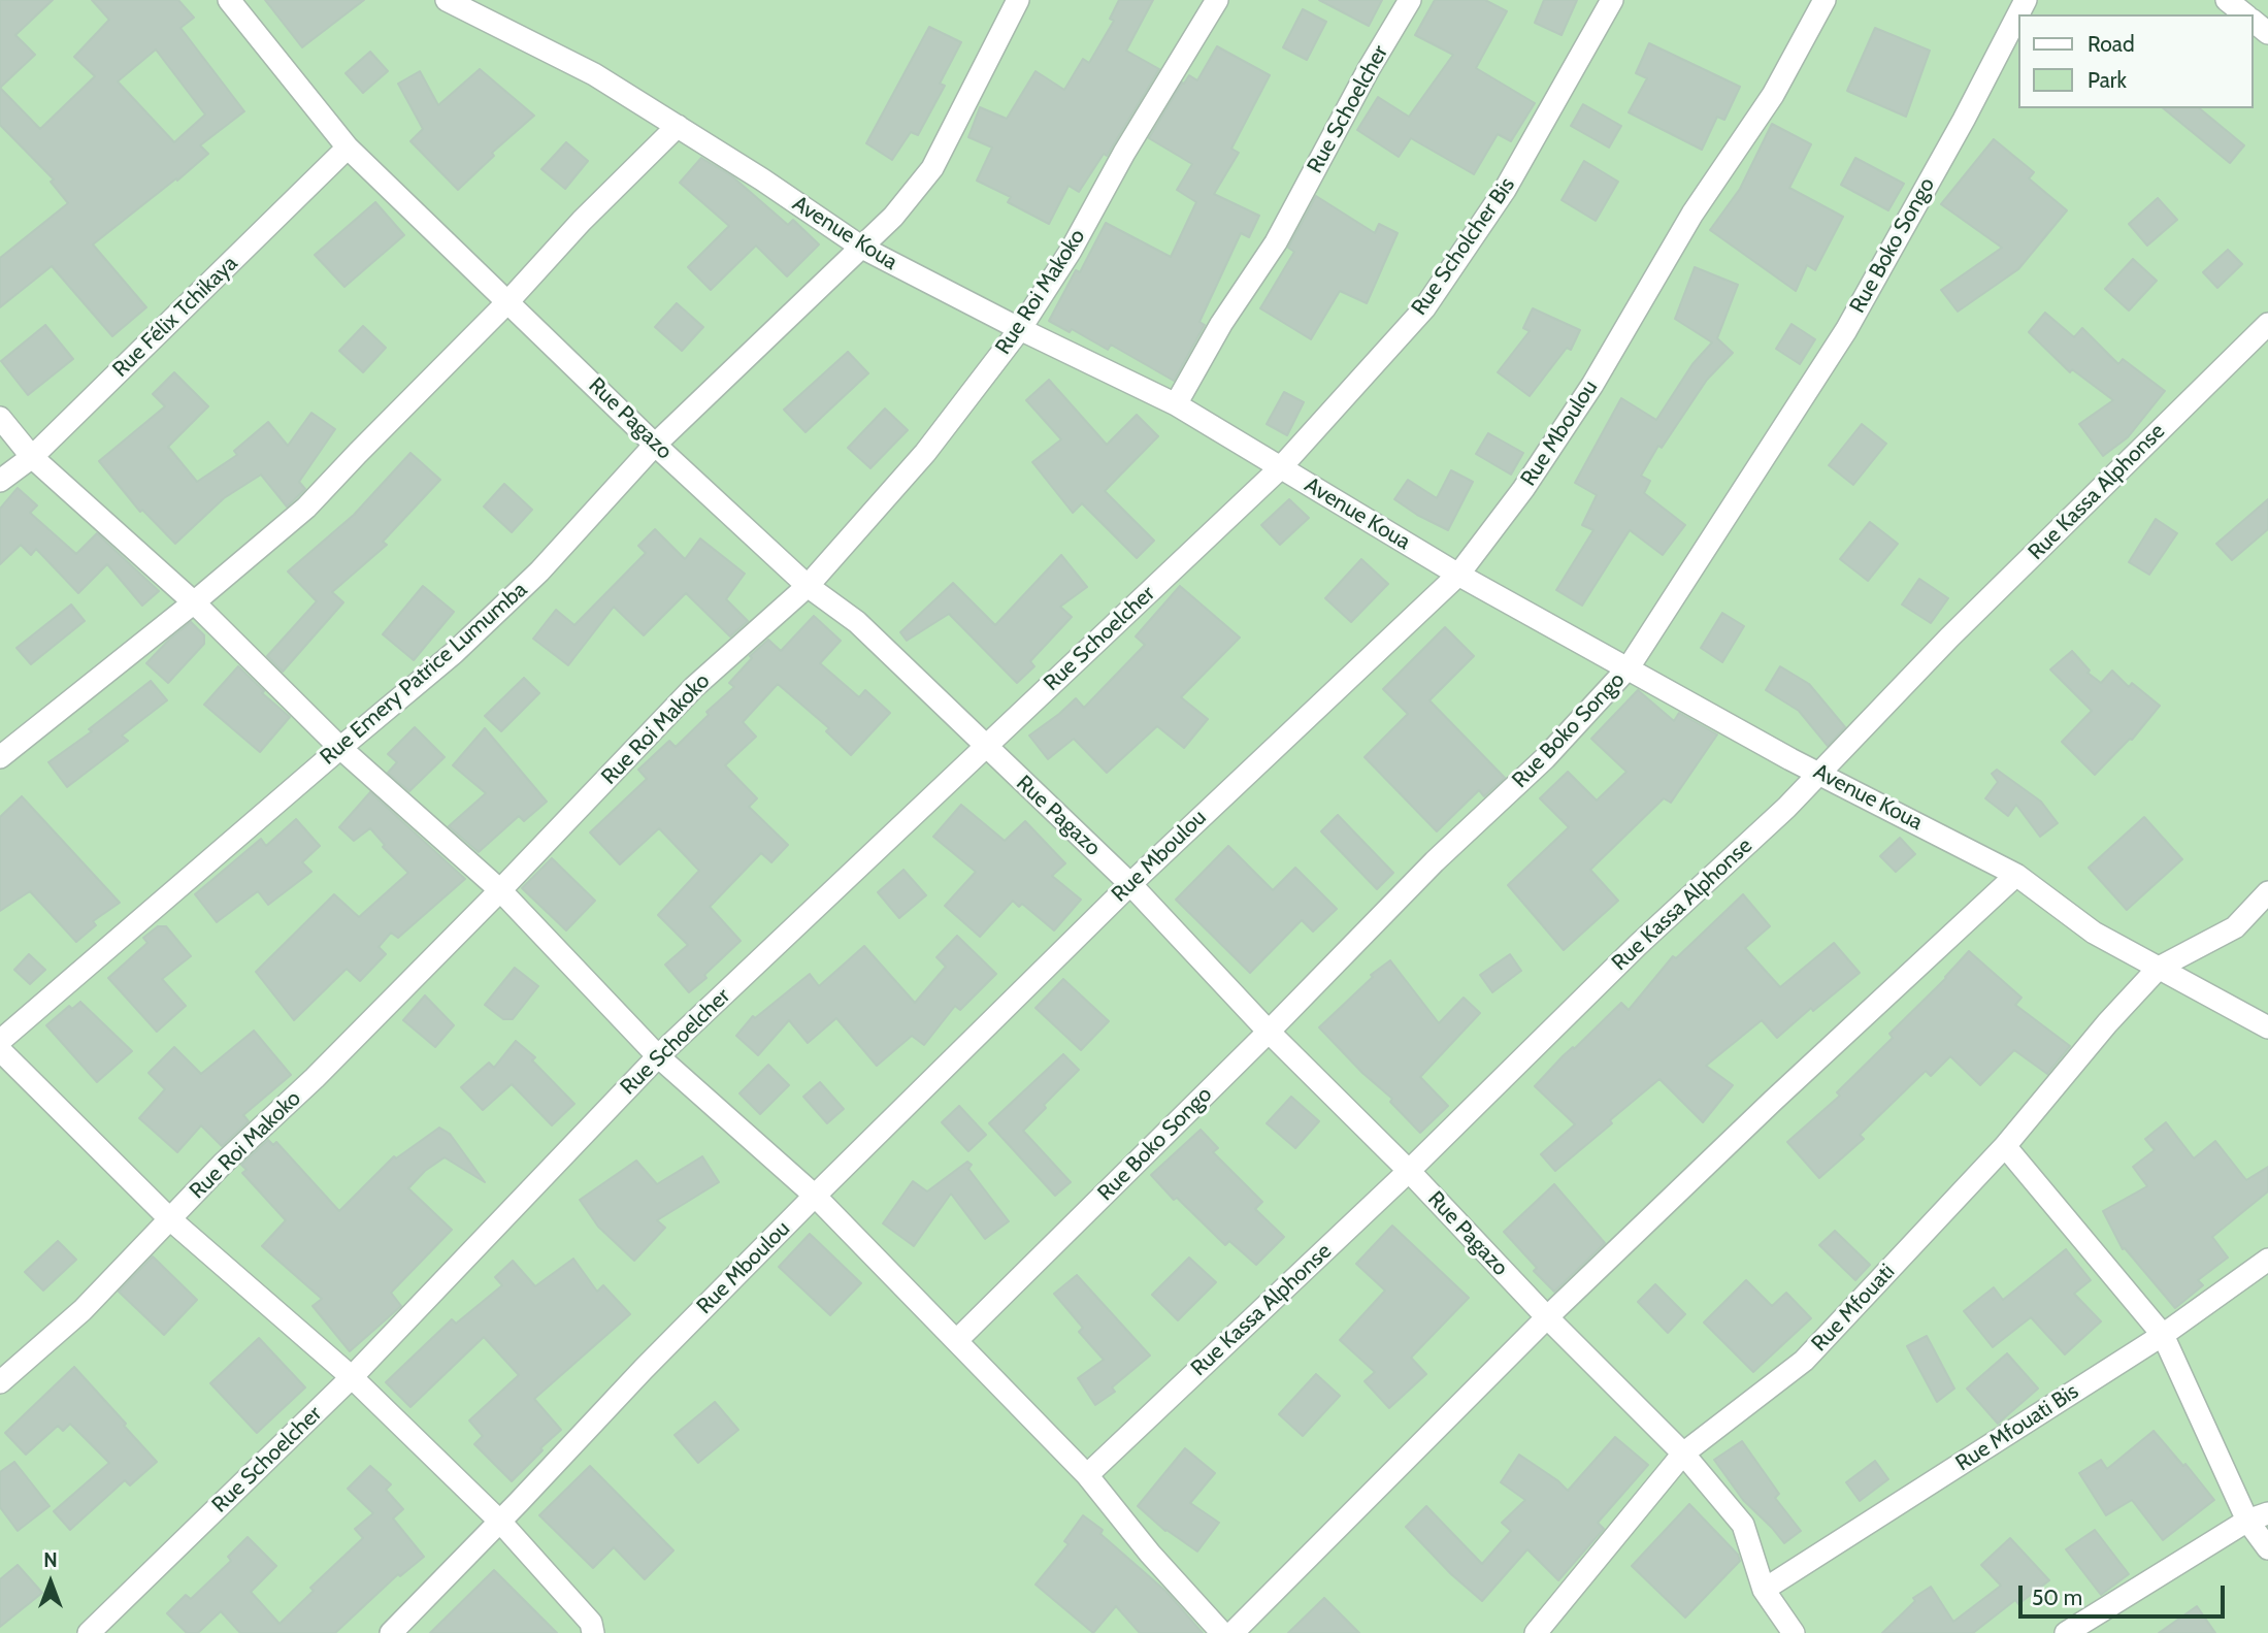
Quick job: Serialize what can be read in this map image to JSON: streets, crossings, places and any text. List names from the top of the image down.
{
  "streets": {
    "street": [
      "Rue Schoelcher",
      "Avenue Koua",
      "Rue Boko Songo",
      "Rue Scholcher Bis",
      "Rue Roi Makoko",
      "Rue Félix Tchikaya",
      "Rue Pagazo",
      "Rue Mboulou",
      "Rue Kassa Alphonse",
      "Rue Emery Patrice Lumumba",
      "Rue Mfouati",
      "Rue Mfouati Bis"
    ]
  },
  "crossings": [
    ["Rue Schoelcher", "Avenue Koua"],
    ["Rue Schoelcher", "Rue Scholcher Bis"],
    ["Rue Schoelcher", "Rue Pagazo"],
    ["Avenue Koua", "Rue Boko Songo"],
    ["Avenue Koua", "Rue Scholcher Bis"],
    ["Avenue Koua", "Rue Roi Makoko"],
    ["Avenue Koua", "Rue Mboulou"],
    ["Avenue Koua", "Rue Kassa Alphonse"],
    ["Avenue Koua", "Rue Emery Patrice Lumumba"],
    ["Avenue Koua", "Rue Mfouati"],
    ["Rue Boko Songo", "Rue Pagazo"],
    ["Rue Roi Makoko", "Rue Pagazo"],
    ["Rue Félix Tchikaya", "Rue Pagazo"],
    ["Rue Pagazo", "Rue Mboulou"],
    ["Rue Pagazo", "Rue Kassa Alphonse"],
    ["Rue Pagazo", "Rue Emery Patrice Lumumba"],
    ["Rue Pagazo", "Rue Mfouati"],
    ["Rue Pagazo", "Rue Mfouati Bis"]
  ],
  "legend": ["Road", "Park"],
  "scale_bar": "50 m",
  "north": "top"
}
